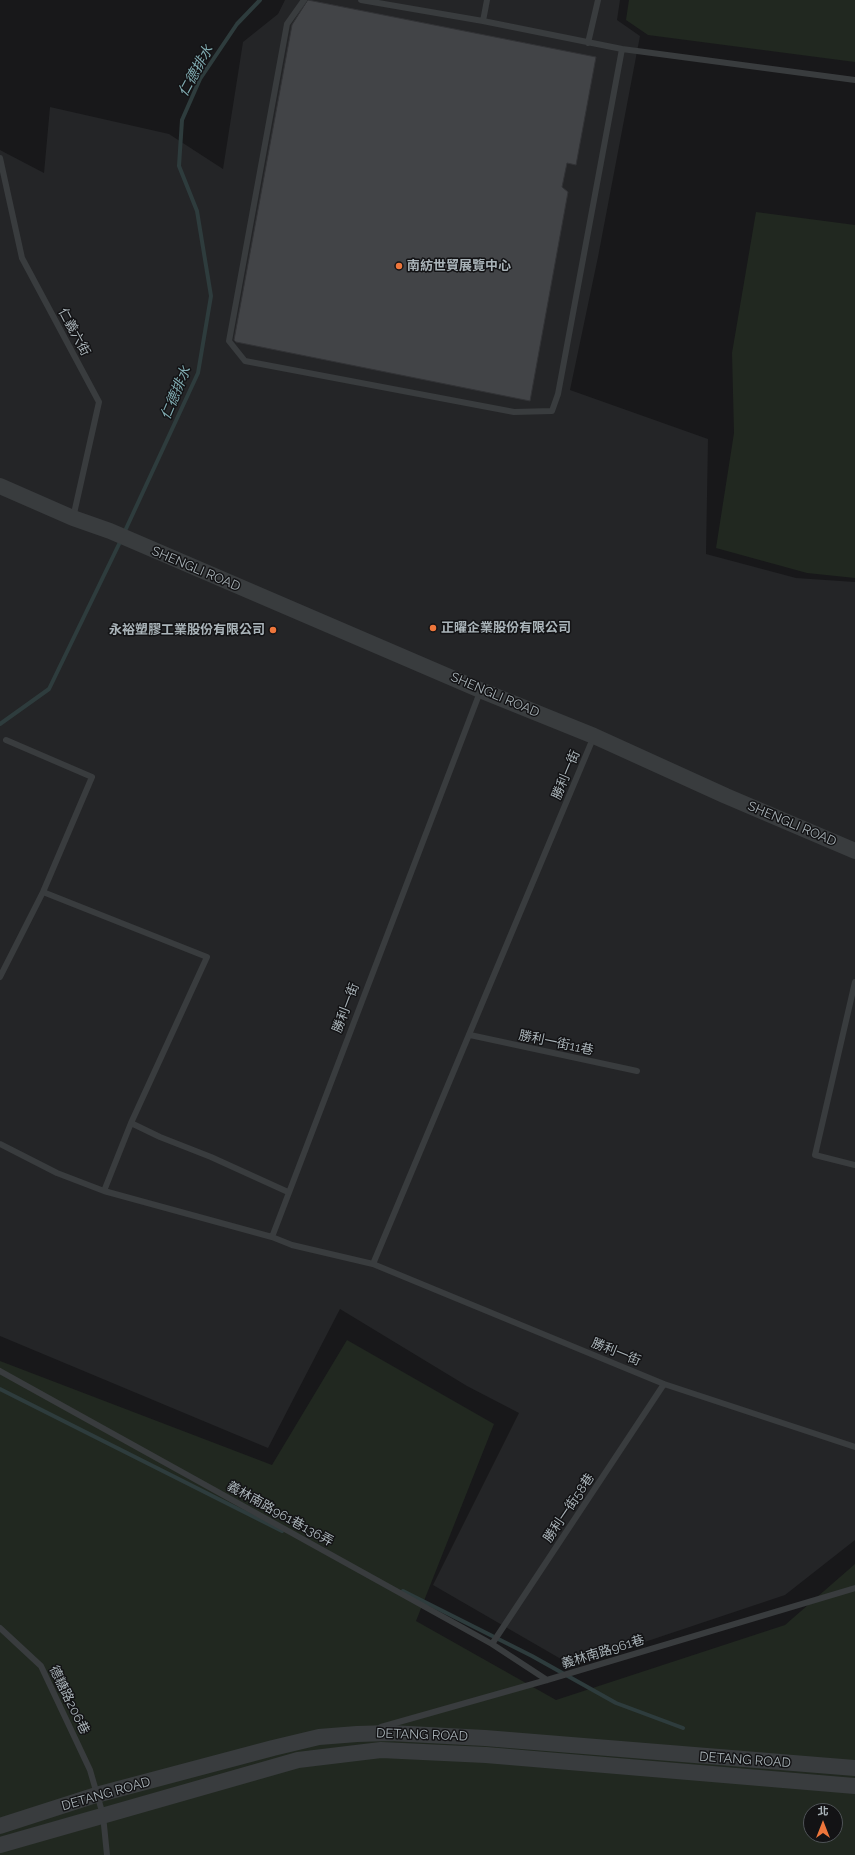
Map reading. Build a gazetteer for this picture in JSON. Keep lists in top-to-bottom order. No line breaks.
{"streets":{"street":["SHENGLI ROAD","DETANG ROAD"],"lane":["仁義六街","勝利一街","勝利一街11巷","勝利一街58巷","義林南路961巷136弄","義林南路961巷","德糖路206巷"]},"crossings":[["仁義六街","SHENGLI ROAD"],["SHENGLI ROAD","勝利一街"],["勝利一街","勝利一街11巷"],["勝利一街","勝利一街58巷"],["勝利一街58巷","義林南路961巷136弄"],["義林南路961巷136弄","義林南路961巷"],["義林南路961巷","DETANG ROAD"],["德糖路206巷","DETANG ROAD"]],"water":["仁德排水"],"places":["南紡世貿展覽中心","正曜企業股份有限公司","永裕塑膠工業股份有限公司"],"north":"top"}
